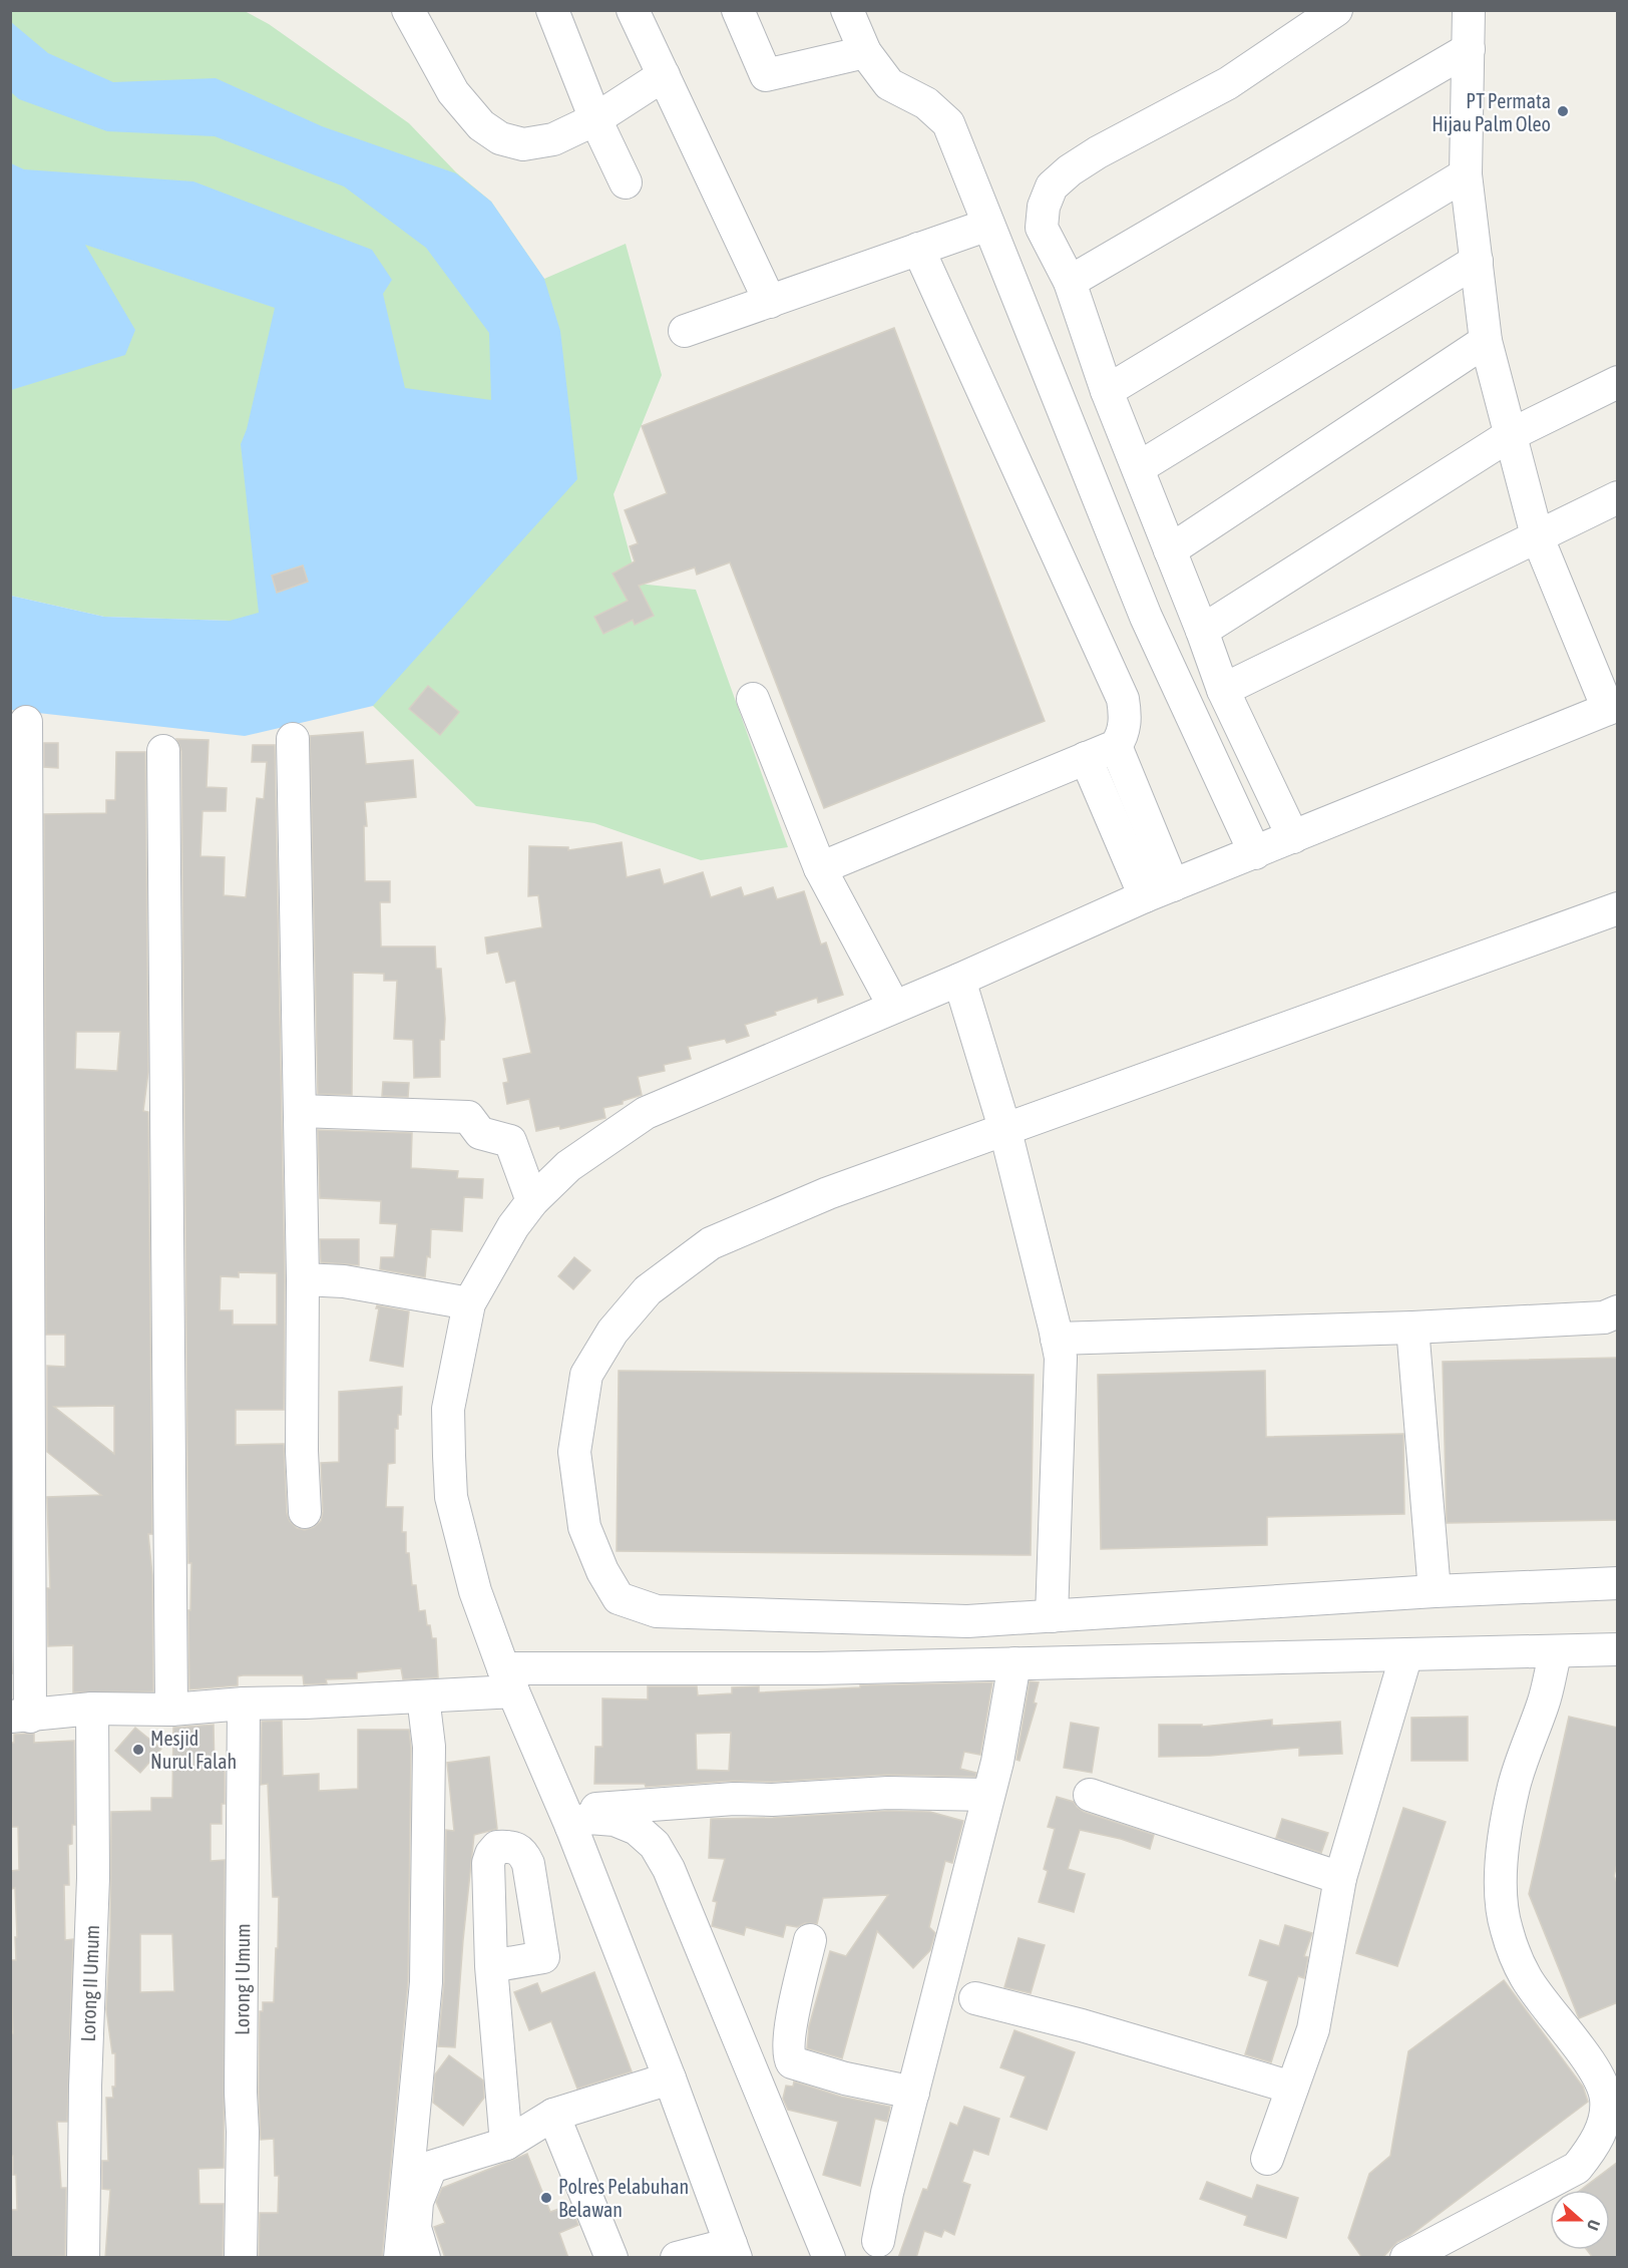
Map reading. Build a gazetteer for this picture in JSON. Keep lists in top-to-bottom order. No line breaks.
{"streets":{"street":["Lorong I Umum","Lorong II Umum"]},"places":["PT Permata Hijau Palm Oleo","Mesjid Nurul Falah","Polres Pelabuhan Belawan"],"north":"right"}
